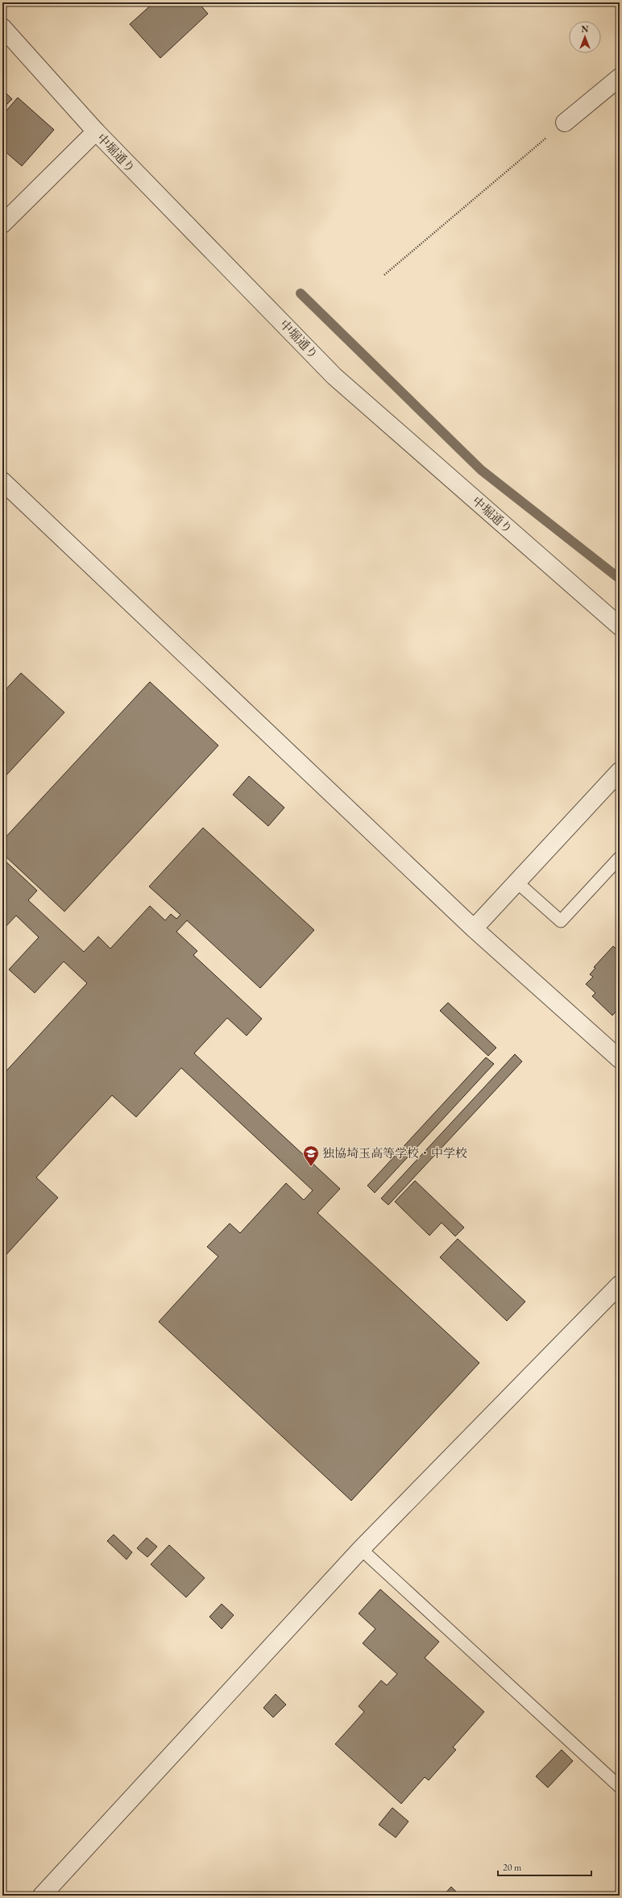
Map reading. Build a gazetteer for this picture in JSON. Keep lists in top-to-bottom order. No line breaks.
{"streets":{"street":["中堀通り"]},"places":{"school or university":["独協埼玉高等学校・中学校"]},"scale_bar":"20 m","north":"top"}
